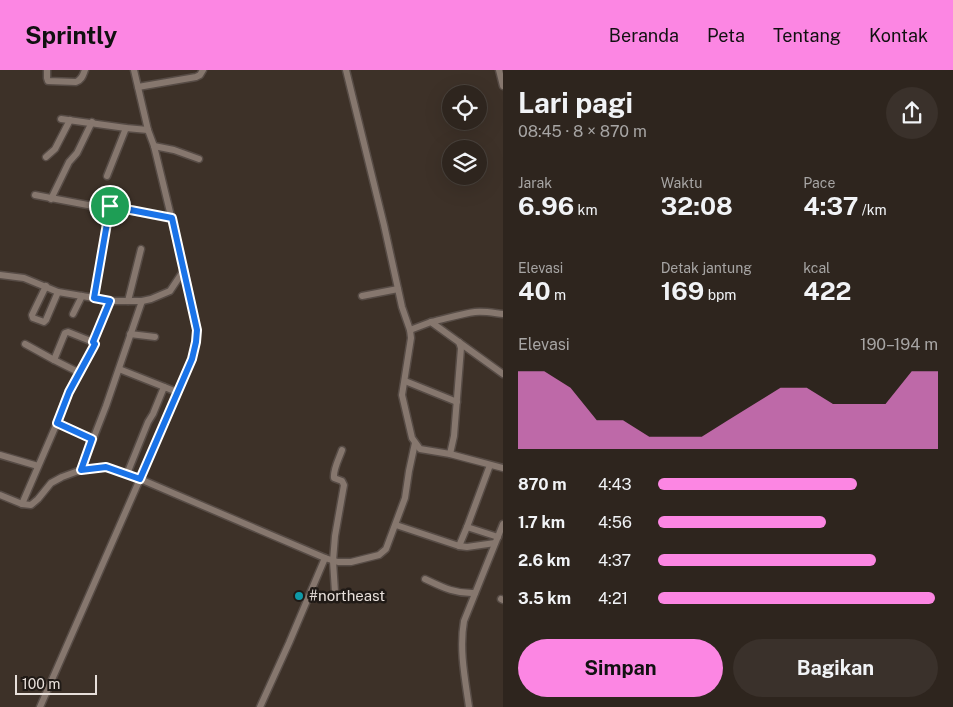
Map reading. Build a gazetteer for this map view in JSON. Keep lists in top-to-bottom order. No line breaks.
{"places":["#northeast"],"scale_bar":"100 m","page":{"header":"Sprintly","nav":["Beranda","Peta","Tentang","Kontak"],"heading":["Lari pagi","08:45 · 8 × 870 m"],"stats":[["Jarak","6.96 km"],["Waktu","32:08"],["Pace","4:37 /km"],["Elevasi","40 m"],["Detak jantung","169 bpm"],["kcal","422"]],"chart":["Elevasi","190–194 m"],"list":[{"name":"870 m","note":"4:43"},{"name":"1.7 km","note":"4:56"},{"name":"2.6 km","note":"4:37"},{"name":"3.5 km","note":"4:21"}],"buttons":["Simpan","Bagikan"],"scale":"100 m"}}
